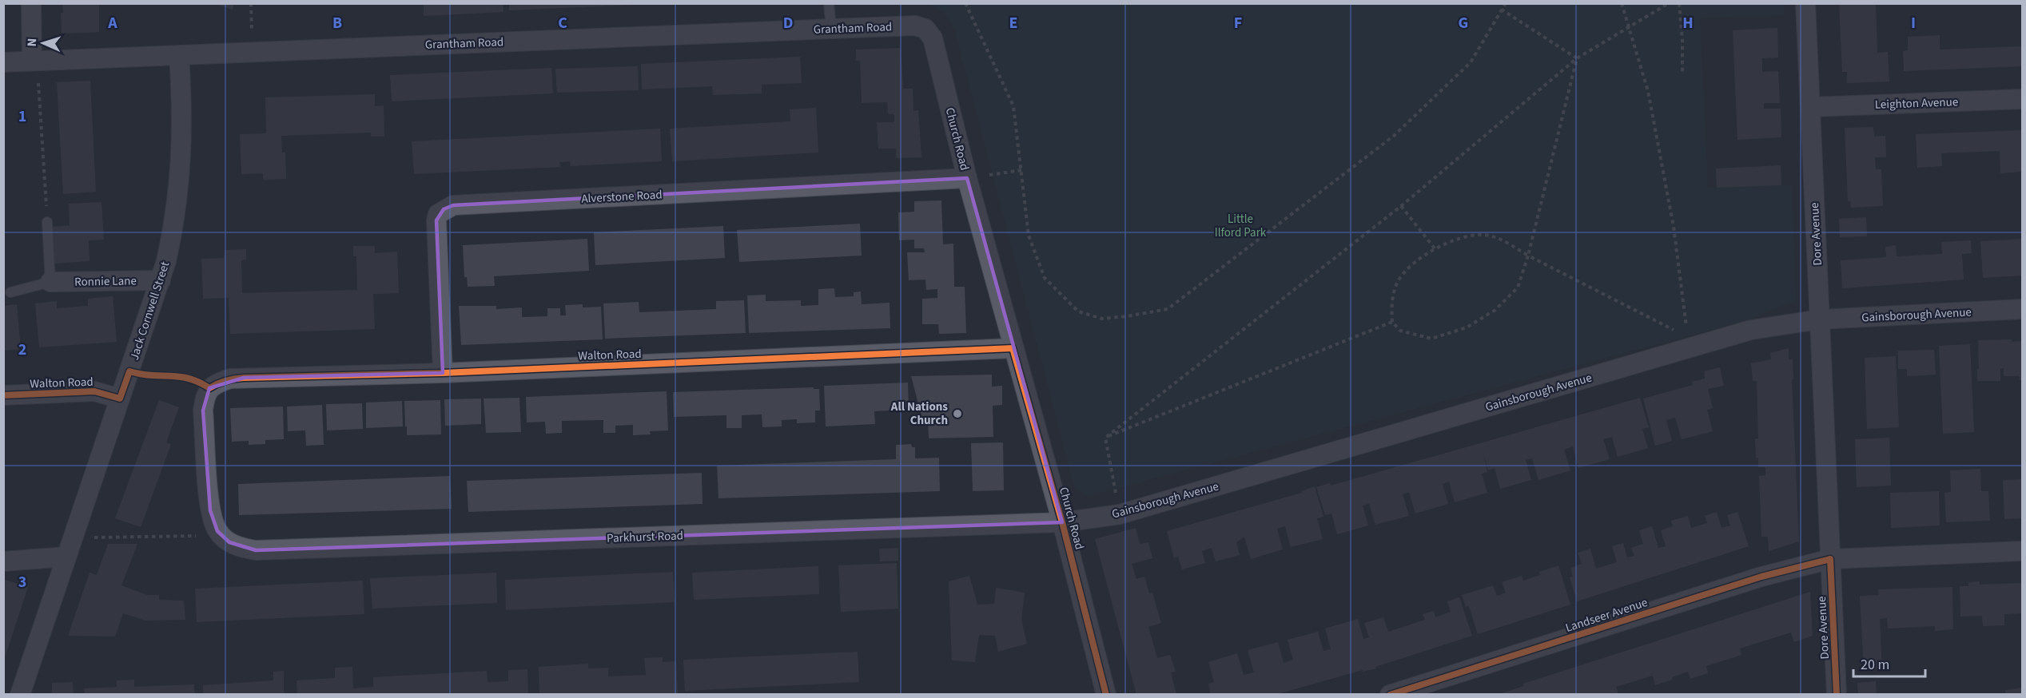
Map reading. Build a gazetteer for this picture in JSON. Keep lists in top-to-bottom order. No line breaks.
{"streets":{"street":["Grantham Road","Leighton Avenue","Church Road","Alverstone Road","Dore Avenue","Ronnie Lane","Jack Cornwell Street","Gainsborough Avenue","Walton Road","Parkhurst Road","Landseer Avenue"]},"crossings":[["Grantham Road","Church Road"],["Grantham Road","Jack Cornwell Street"],["Leighton Avenue","Dore Avenue"],["Church Road","Alverstone Road"],["Church Road","Gainsborough Avenue"],["Church Road","Walton Road"],["Church Road","Parkhurst Road"],["Alverstone Road","Walton Road"],["Dore Avenue","Gainsborough Avenue"],["Dore Avenue","Landseer Avenue"],["Ronnie Lane","Jack Cornwell Street"],["Jack Cornwell Street","Walton Road"],["Gainsborough Avenue","Parkhurst Road"]],"parks":["Little Ilford Park"],"places":["All Nations Church"],"scale_bar":"20 m","north":"left","grid":{"columns":["A","B","C","D","E","F","G","H","I"],"rows":["1","2","3"]}}
